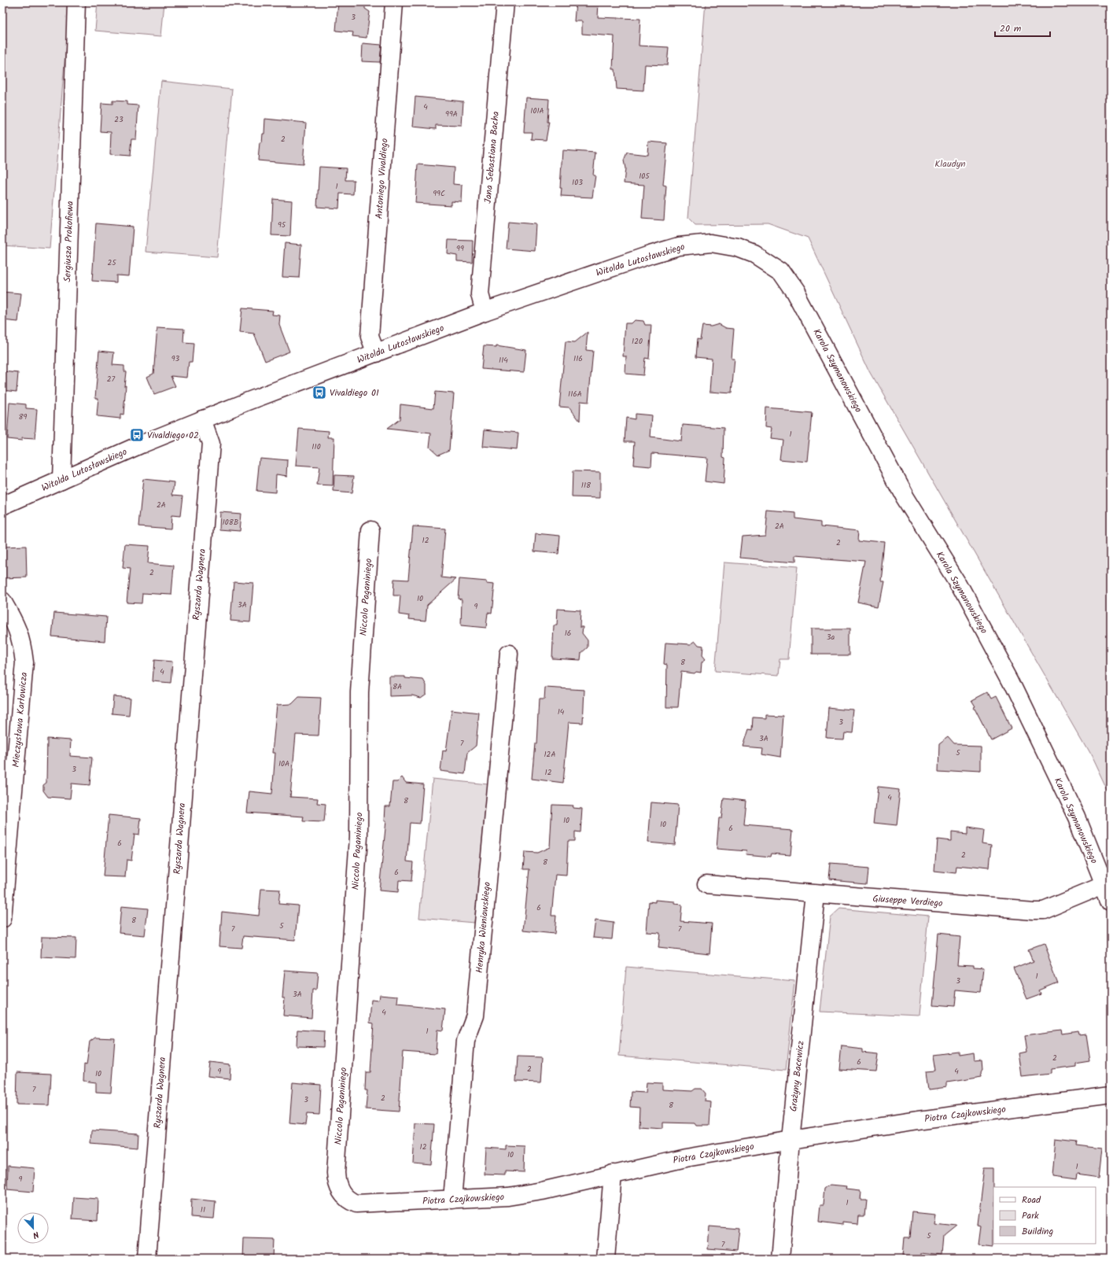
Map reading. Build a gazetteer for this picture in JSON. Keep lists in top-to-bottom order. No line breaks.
{"streets":{"street":["Jana Sebastiana Bacha","Antoniego Vivaldiego","Sergiusza Prokofiewa","Witolda Lutosławskiego","Karola Szymanowskiego","Ryszarda Wagnera","Niccolo Paganiniego","Mieczysława Karłowicza","Giuseppe Verdiego","Henryka Wieniawskiego","Grażyny Bacewicz","Piotra Czajkowskiego"]},"crossings":[["Jana Sebastiana Bacha","Witolda Lutosławskiego"],["Antoniego Vivaldiego","Witolda Lutosławskiego"],["Sergiusza Prokofiewa","Witolda Lutosławskiego"],["Witolda Lutosławskiego","Karola Szymanowskiego"],["Witolda Lutosławskiego","Ryszarda Wagnera"],["Karola Szymanowskiego","Giuseppe Verdiego"],["Niccolo Paganiniego","Piotra Czajkowskiego"],["Giuseppe Verdiego","Grażyny Bacewicz"],["Henryka Wieniawskiego","Piotra Czajkowskiego"],["Grażyny Bacewicz","Piotra Czajkowskiego"]],"parks":["Klaudyn"],"places":{"bus stop":["Vivaldiego 01","Vivaldiego 02"]},"house_numbers":["3","4","101A","99A","23","2","105","103","1","99C","95","99","25","120","93","116","114","27","116A","89","1","110","118","2A","108B","2A","12","2","2","10","3A","9","16","3a","8","4","8A","14","3","3A","7","5","12A","10A","3","12","4","8","10","10","6","6","2","8","6","6","8","5","7","7","1","3","3A","4","1","2","6","2","9","4","10","7","2","3","8","12","10","1","9","1","11","5","7"],"legend":["Road","Park","Building"],"scale_bar":"20 m","north":"bottom"}
